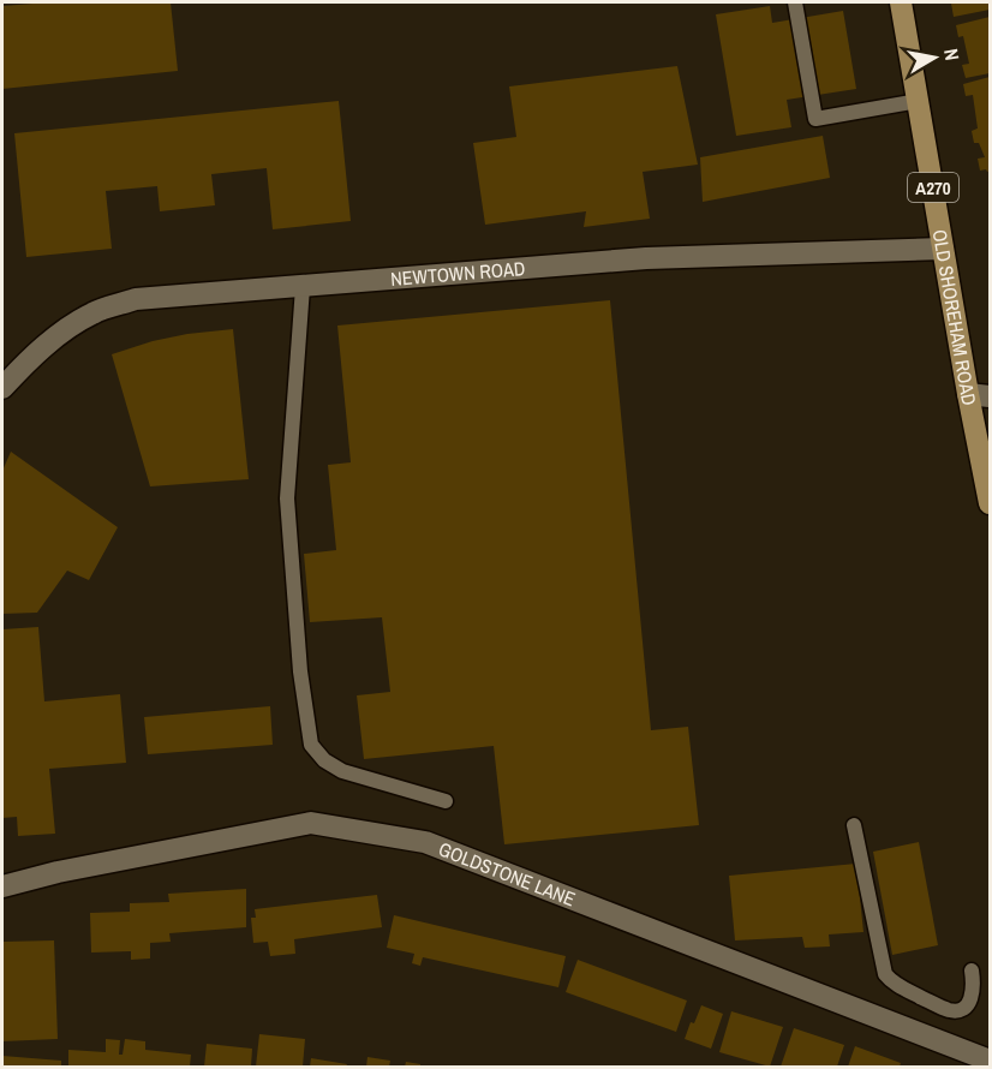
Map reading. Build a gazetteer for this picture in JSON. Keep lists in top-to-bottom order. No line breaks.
{"streets":{"main road":["A270","OLD SHOREHAM ROAD"],"street":["NEWTOWN ROAD","GOLDSTONE LANE"]},"crossings":[["NEWTOWN ROAD","OLD SHOREHAM ROAD"]],"north":"right"}
